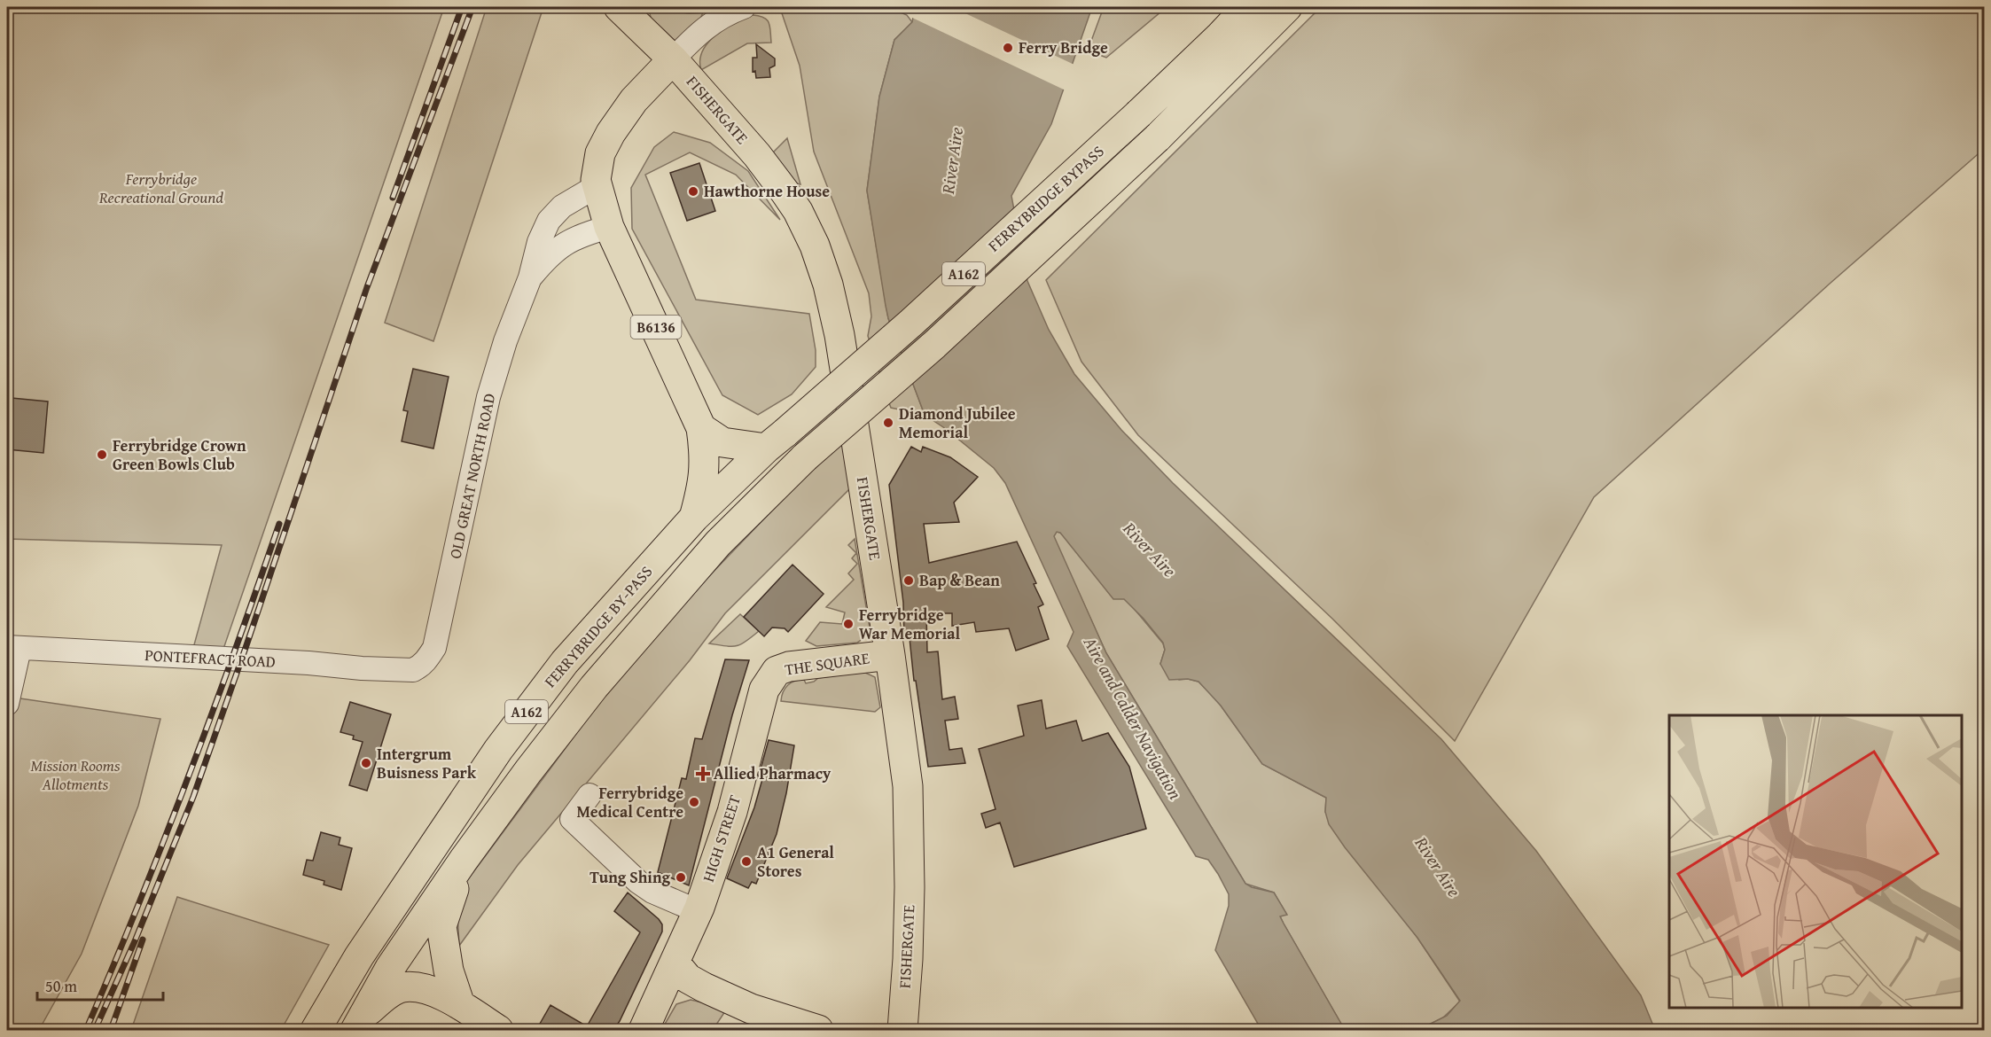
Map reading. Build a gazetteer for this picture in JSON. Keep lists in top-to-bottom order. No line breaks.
{"streets":{"main road":["FISHERGATE","FERRYBRIDGE BYPASS","A162","B6136","FERRYBRIDGE BY-PASS","THE SQUARE","HIGH STREET"],"street":["OLD GREAT NORTH ROAD","PONTEFRACT ROAD"]},"crossings":[["FISHERGATE","B6136"],["FISHERGATE","THE SQUARE"],["FERRYBRIDGE BYPASS","A162"],["FERRYBRIDGE BYPASS","FERRYBRIDGE BY-PASS"],["B6136","OLD GREAT NORTH ROAD"],["OLD GREAT NORTH ROAD","PONTEFRACT ROAD"],["THE SQUARE","HIGH STREET"]],"water":["River Aire","Aire and Calder Navigation"],"parks":["Ferrybridge Recreational Ground","Mission Rooms Allotments"],"places":{"other":["Ferry Bridge","Hawthorne House","Diamond Jubilee Memorial","Ferrybridge Crown Green Bowls Club","Bap & Bean","Ferrybridge War Memorial","Intergrum Buisness Park","Ferrybridge Medical Centre","A1 General Stores","Tung Shing"],"health":["Allied Pharmacy"]},"scale_bar":"50 m"}
